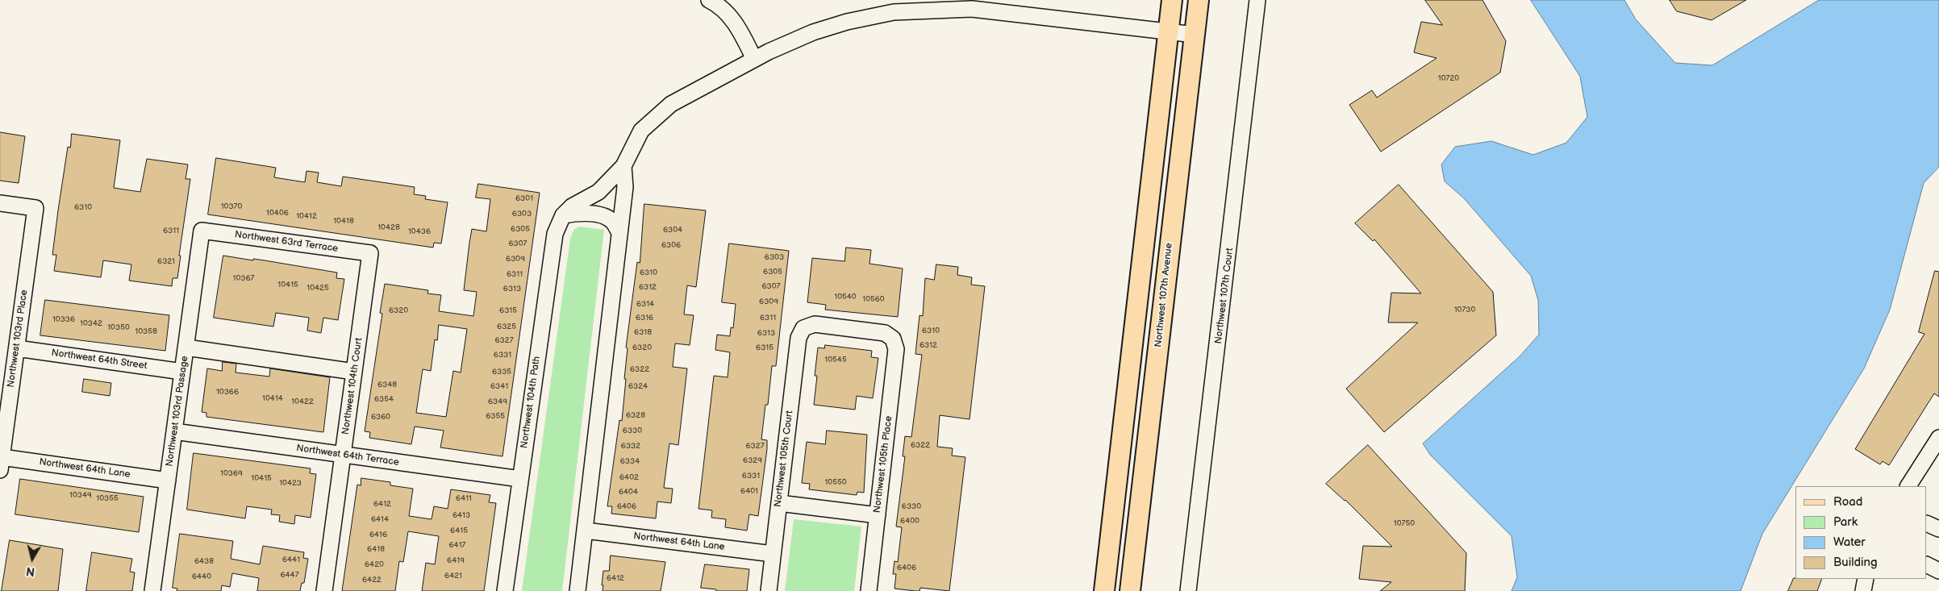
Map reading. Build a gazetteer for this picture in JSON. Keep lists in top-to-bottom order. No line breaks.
{"streets":{"main road":["Northwest 107th Avenue"],"street":["Northwest 63rd Terrace","Northwest 107th Court","Northwest 103rd Place","Northwest 64th Street","Northwest 104th Court","Northwest 104th Path","Northwest 103rd Passage","Northwest 64th Terrace","Northwest 105th Court","Northwest 105th Place","Northwest 64th Lane"]},"crossings":[["Northwest 63rd Terrace","Northwest 104th Court"],["Northwest 63rd Terrace","Northwest 103rd Passage"],["Northwest 103rd Place","Northwest 64th Street"],["Northwest 103rd Place","Northwest 64th Lane"],["Northwest 64th Street","Northwest 103rd Passage"],["Northwest 104th Court","Northwest 64th Terrace"],["Northwest 104th Path","Northwest 64th Terrace"],["Northwest 103rd Passage","Northwest 64th Terrace"],["Northwest 103rd Passage","Northwest 64th Lane"],["Northwest 105th Court","Northwest 105th Place"],["Northwest 105th Court","Northwest 64th Lane"]],"house_numbers":["10720","6301","10370","6310","10406","6303","10412","10418","10428","6305","6304","6311","10436","6307","6306","6303","6309","6321","6305","6310","6311","10367","10415","6307","6312","10425","6313","10540","10560","6309","6314","10730","6320","6315","6316","6311","10336","10342","6325","10350","6310","10358","6318","6313","6327","6312","6320","6315","6331","10545","6322","6335","6348","6341","6324","10366","10414","6354","10422","6349","6328","6355","6360","6330","6322","6332","6327","6329","6334","10369","6331","6402","10415","10550","10423","6401","6404","10349","10355","6411","6412","6406","6330","6413","6414","6400","10750","6415","6416","6417","6418","6441","6419","6438","6420","6406","6447","6421","6440","6412","6422"],"legend":["Road","Park","Water","Building"],"north":"bottom"}
